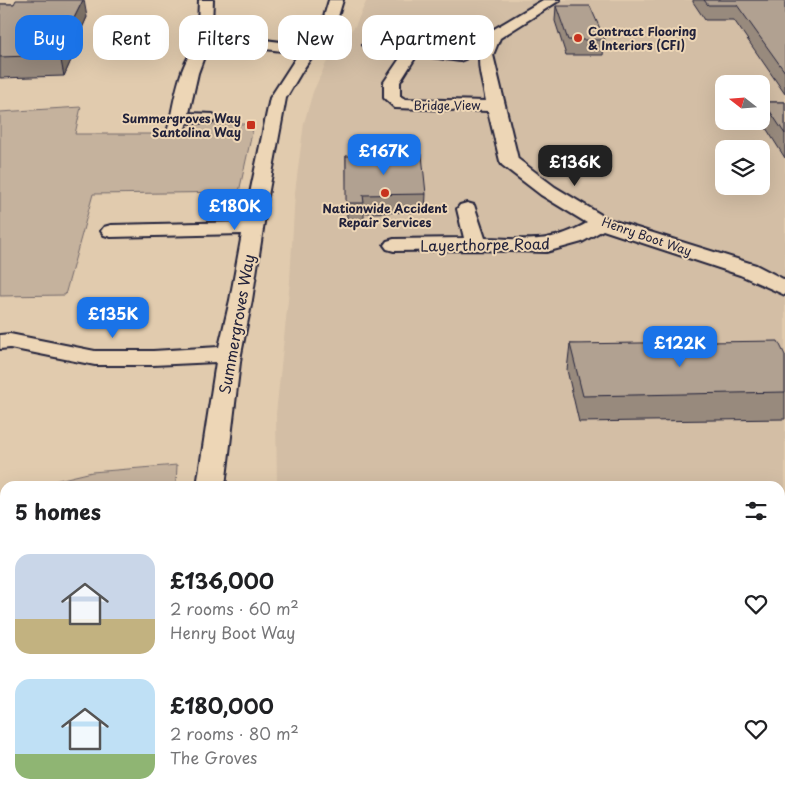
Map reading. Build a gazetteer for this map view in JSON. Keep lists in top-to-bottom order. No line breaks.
{"streets":{"street":["Bridge View","Henry Boot Way","Layerthorpe Road","Summergroves Way"]},"crossings":[["Bridge View","Henry Boot Way"],["Henry Boot Way","Layerthorpe Road"]],"places":{"other":["Contract Flooring & Interiors (CFI)","Nationwide Accident Repair Services"],"transit":["Summergroves Way Santolina Way"]},"north":"left","page":{"chip":["Buy","Rent","Filters","New","Apartment"],"price":["£167K","£136K","£180K","£135K","£122K"],"heading":"5 homes","list":[{"name":"£136,000","note":"2 rooms · 60 m² · Henry Boot Way"},{"name":"£180,000","note":"2 rooms · 80 m² · The Groves"}]}}
